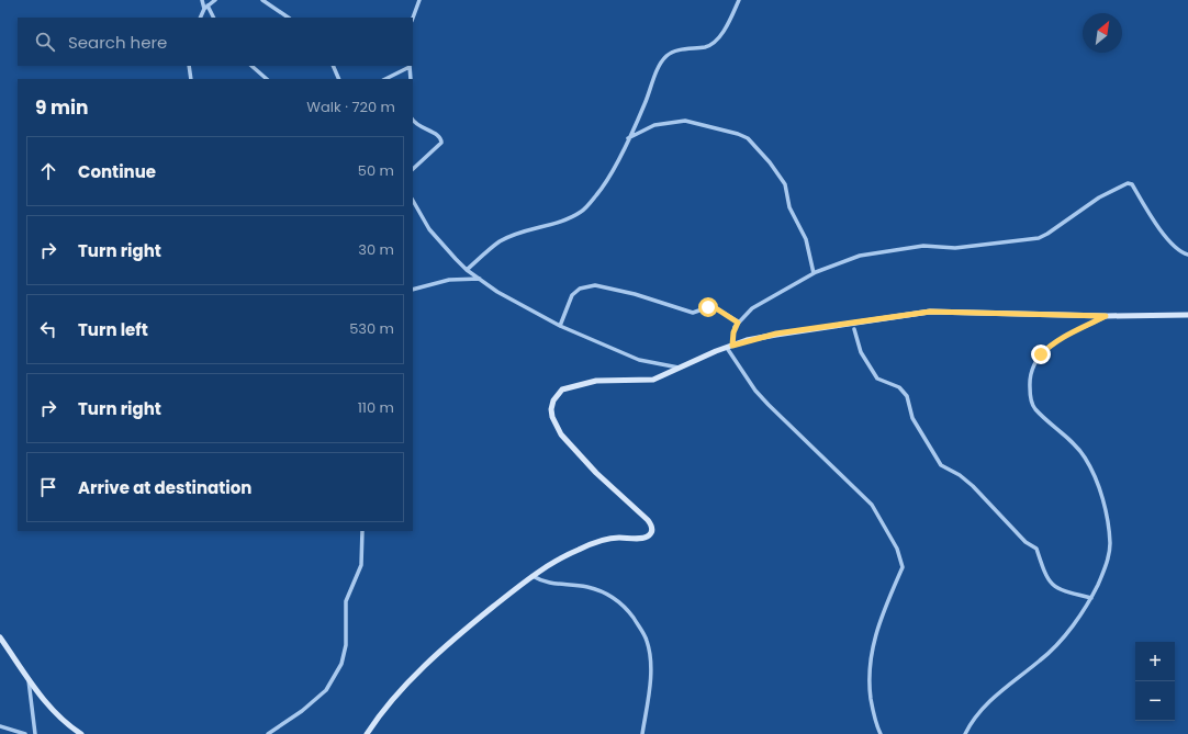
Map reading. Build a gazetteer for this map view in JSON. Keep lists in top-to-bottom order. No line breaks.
{"north":"top right","page":{"search":"Search here","heading":["9 min","Walk · 720 m"],"list":[["Continue","50 m"],["Turn right","30 m"],["Turn left","530 m"],["Turn right","110 m"],"Arrive at destination"],"map_buttons":["+","−"]}}
